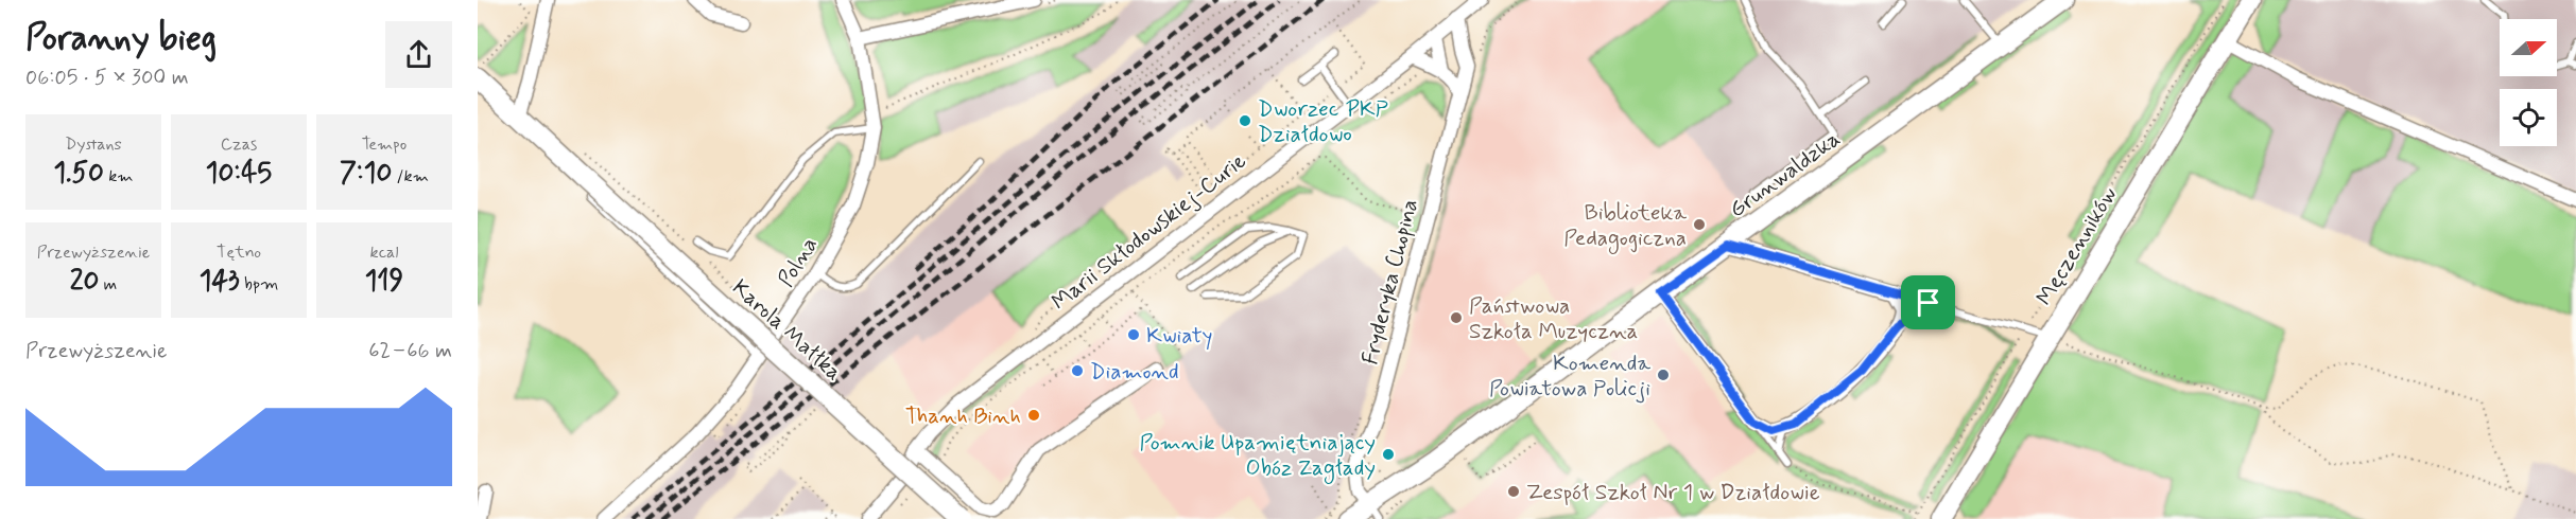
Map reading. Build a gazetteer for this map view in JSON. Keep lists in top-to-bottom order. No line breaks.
{"streets":{"main road":["Grunwaldzka","Męczenników","Karola Małłka"],"street":["Marii Skłodowskiej-Curie","Polna","Fryderyka Chopina"]},"crossings":[["Grunwaldzka","Fryderyka Chopina"],["Marii Skłodowskiej-Curie","Fryderyka Chopina"]],"places":["Dworzec PKP Działdowo","Biblioteka Pedagogiczna","Państwowa Szkoła Muzyczna","Kwiaty","Diamond","Komenda Powiatowa Policji","Thanh Binh","Pomnik Upamiętniający Obóz Zagłady","Zespół Szkoł Nr 1 w Działdowie"],"north":"right","page":{"heading":["Poranny bieg","06:05 · 5 × 300 m"],"stats":[["Dystans","1.50 km"],["Czas","10:45"],["Tempo","7:10 /km"],["Przewyższenie","20 m"],["Tętno","143 bpm"],["kcal","119"]],"chart":["Przewyższenie","62–66 m"]}}
